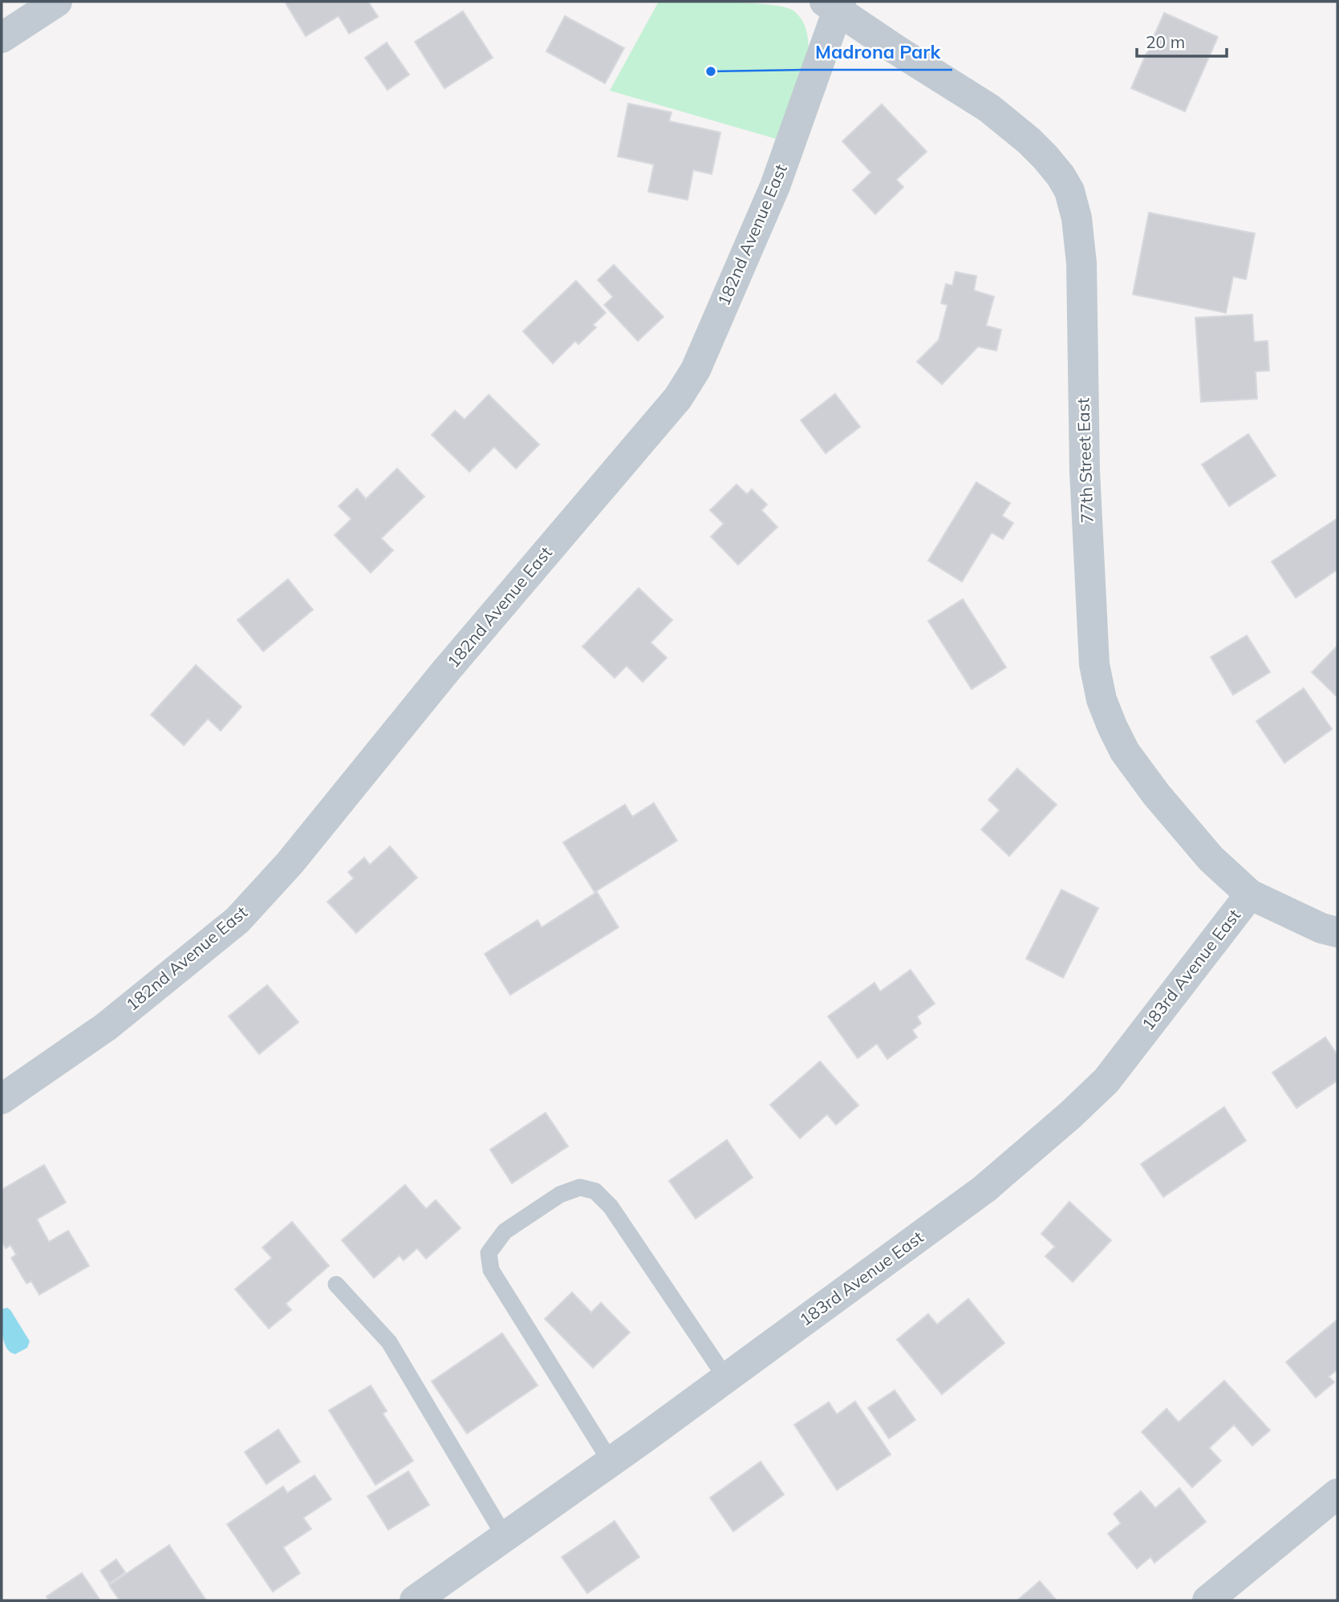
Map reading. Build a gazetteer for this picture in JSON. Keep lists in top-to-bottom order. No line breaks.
{"streets":{"street":["182nd Avenue East","77th Street East","183rd Avenue East"]},"crossings":[["182nd Avenue East","77th Street East"],["77th Street East","183rd Avenue East"]],"places":["Madrona Park"],"scale_bar":"20 m"}
